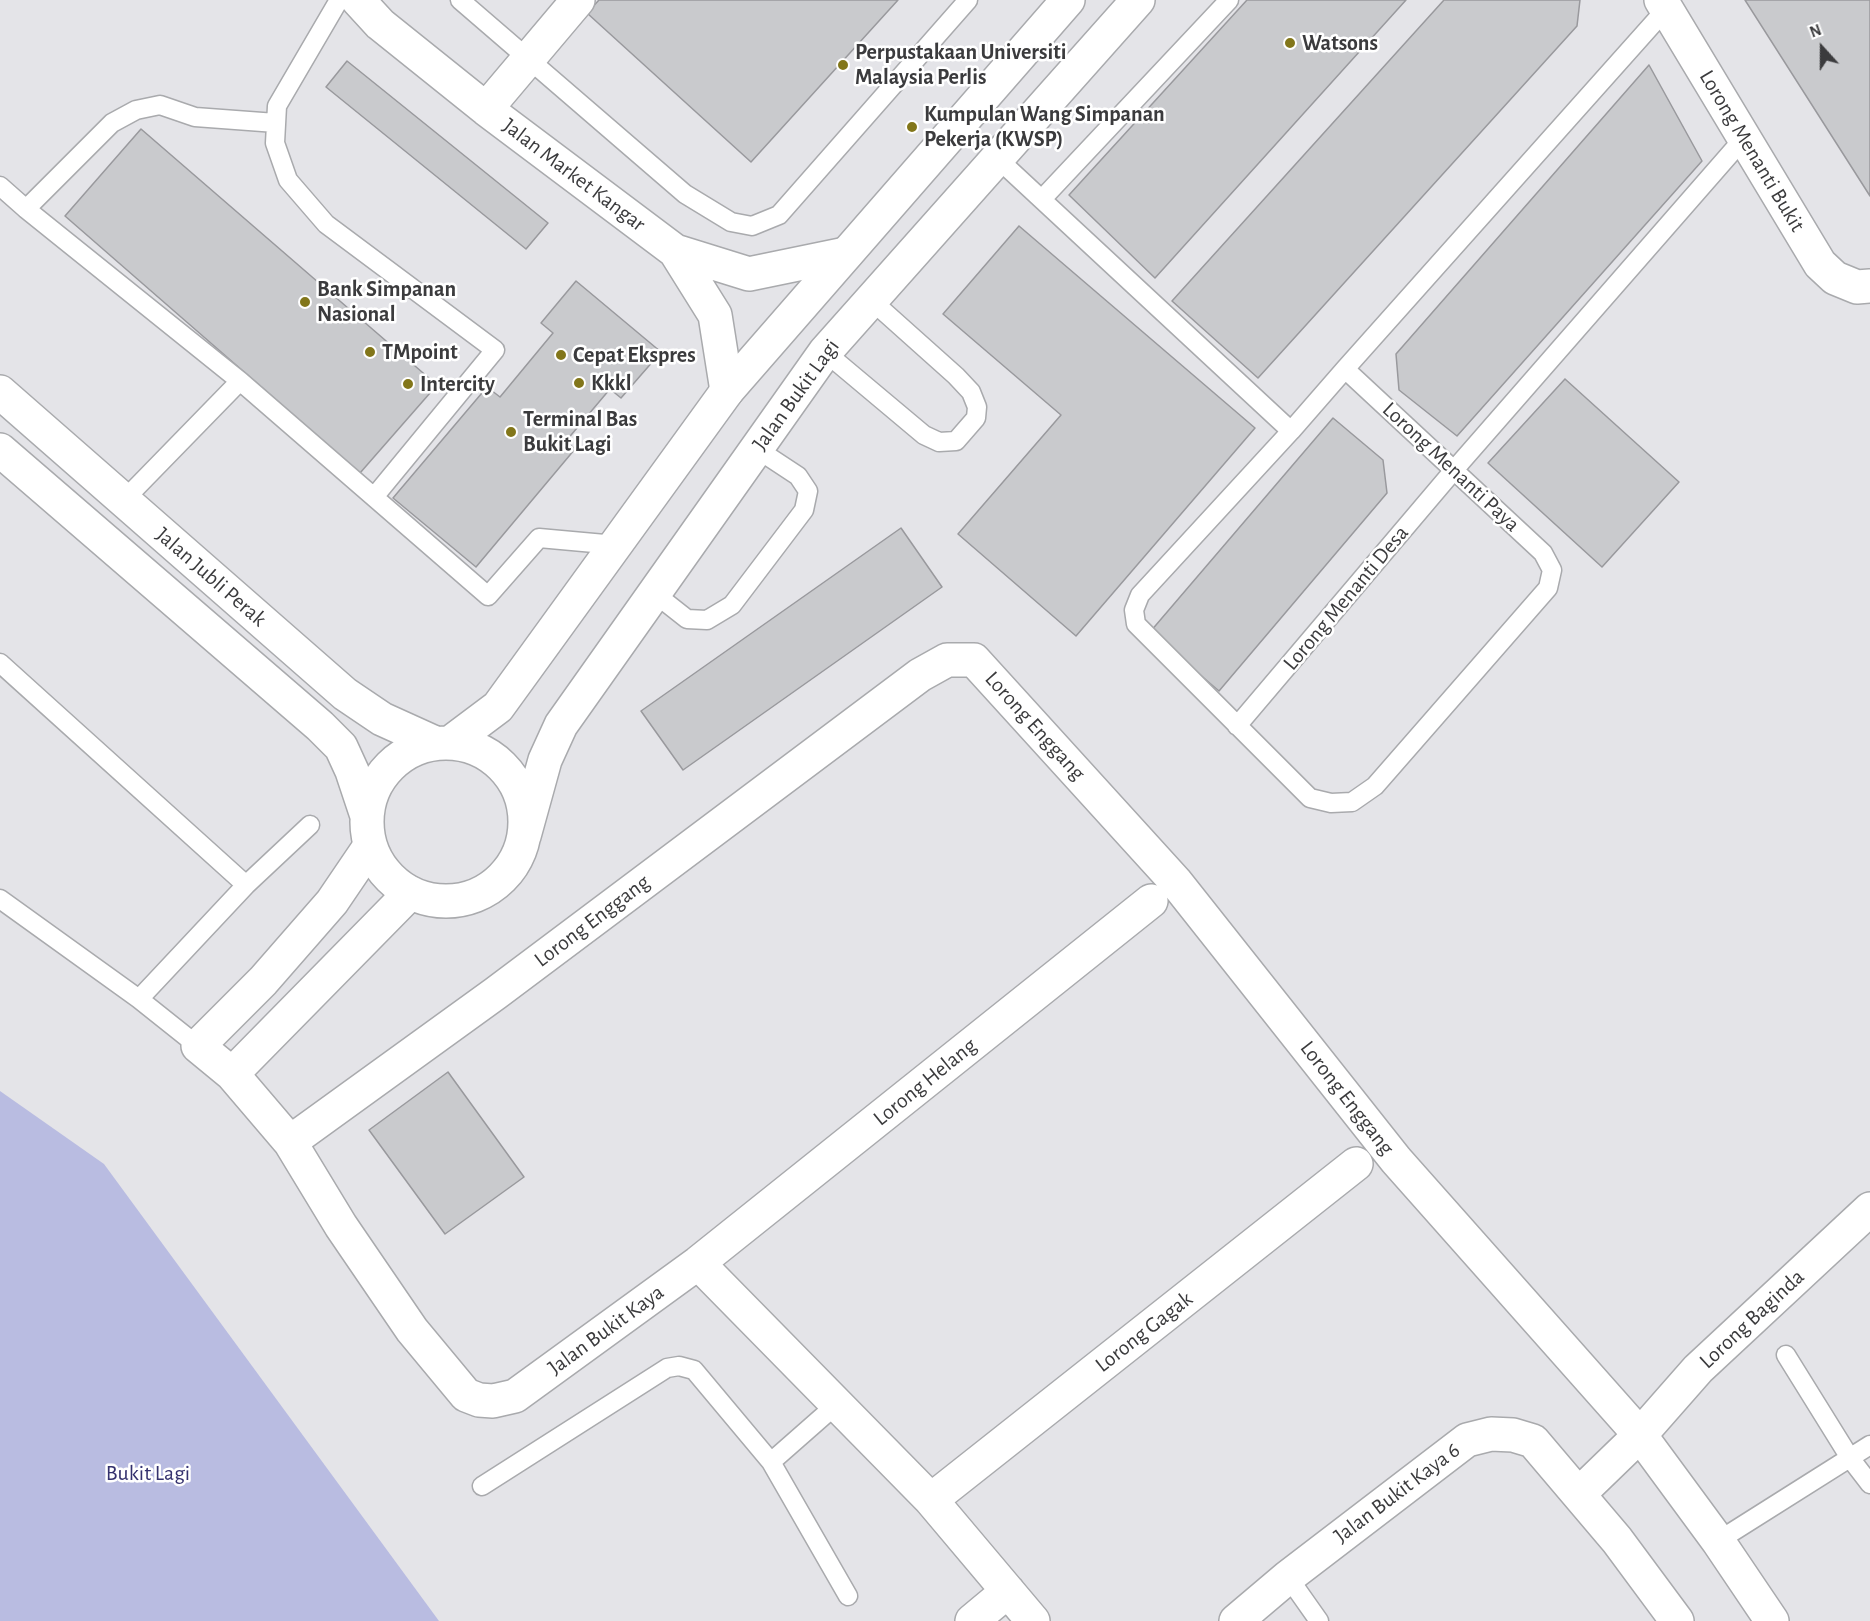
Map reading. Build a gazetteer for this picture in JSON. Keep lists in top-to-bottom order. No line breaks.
{"streets":{"street":["Lorong Menanti Bukit","Jalan Market Kangar","Jalan Bukit Lagi","Jalan Jubli Perak","Lorong Enggang","Lorong Helang","Lorong Baginda","Jalan Bukit Kaya","Lorong Gagak","Jalan Bukit Kaya 6"],"lane":["Lorong Menanti Paya","Lorong Menanti Desa"]},"crossings":[["Lorong Menanti Bukit","Lorong Menanti Desa"],["Jalan Bukit Lagi","Jalan Jubli Perak"],["Lorong Menanti Paya","Lorong Menanti Desa"],["Lorong Enggang","Lorong Baginda"],["Lorong Enggang","Jalan Bukit Kaya"],["Lorong Helang","Jalan Bukit Kaya"],["Lorong Baginda","Jalan Bukit Kaya 6"]],"parks":["Bukit Lagi"],"places":["Watsons","Perpustakaan Universiti Malaysia Perlis","Kumpulan Wang Simpanan Pekerja (KWSP)","Bank Simpanan Nasional","TMpoint","Cepat Ekspres","Kkkl","Intercity","Terminal Bas Bukit Lagi"],"north":"top"}
